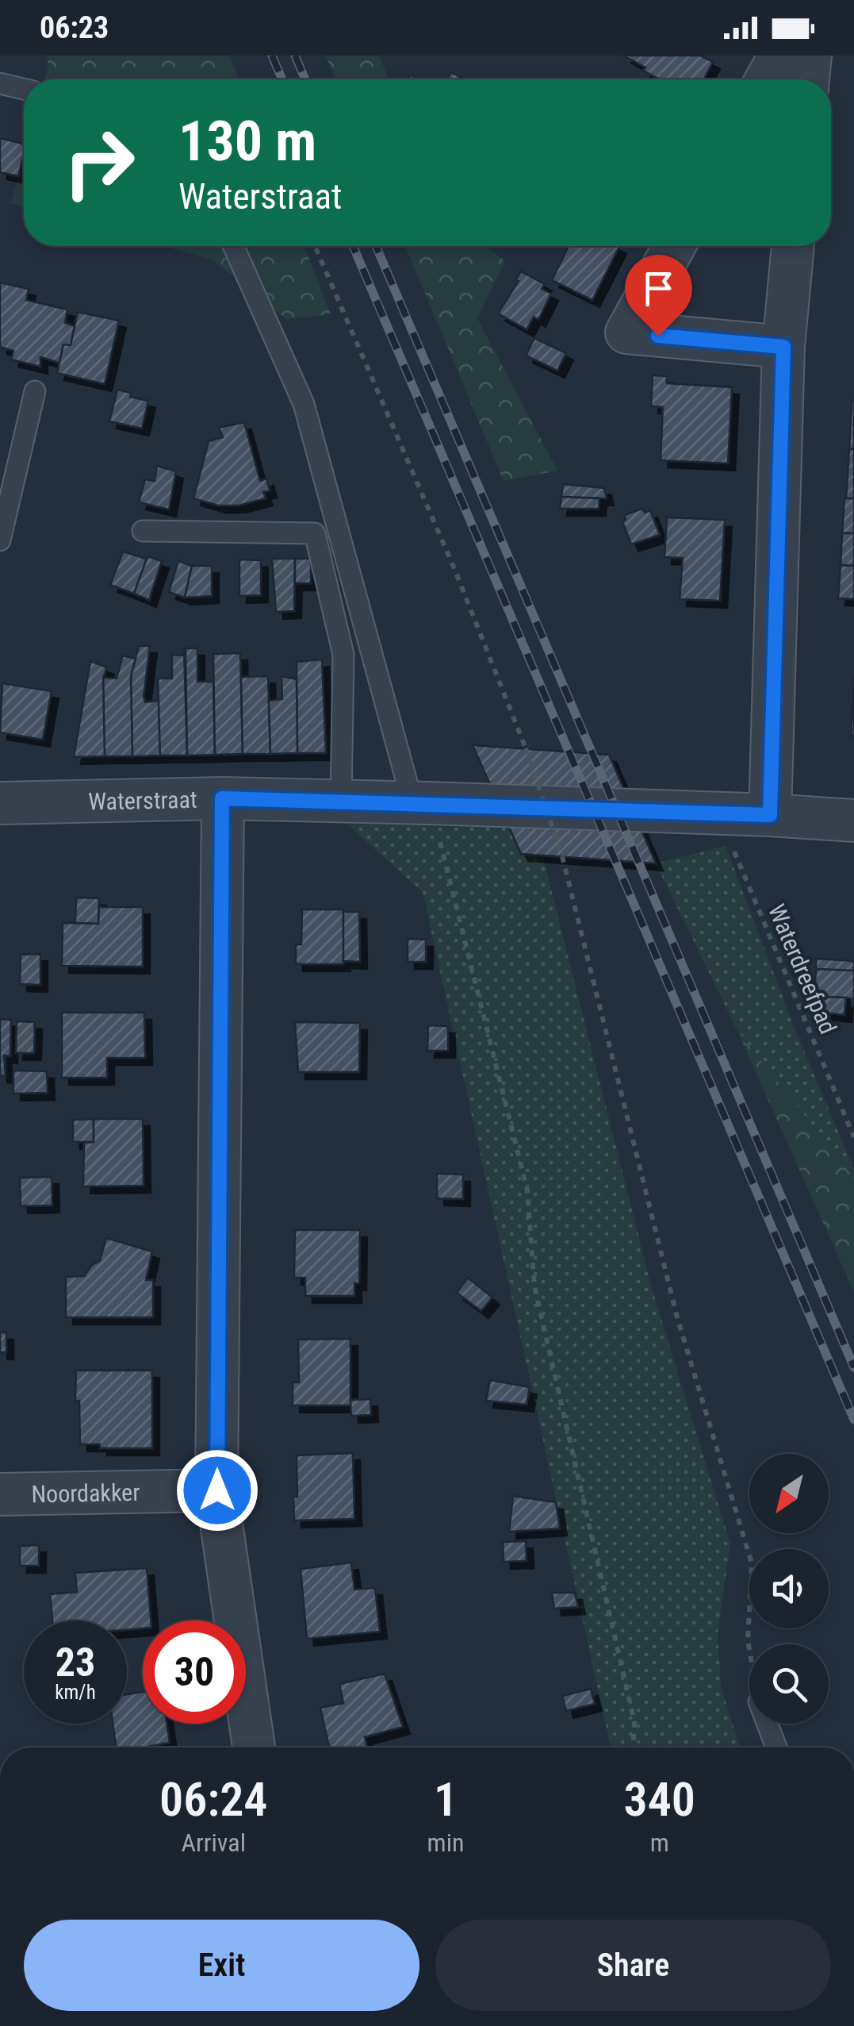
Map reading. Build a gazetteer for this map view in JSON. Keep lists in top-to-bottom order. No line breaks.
{"streets":{"street":["Waterstraat","Noordakker"],"path":["Waterdreefpad"]},"crossings":[["Waterstraat","Waterdreefpad"]],"north":"bottom left","page":{"status":"06:23","turn":["130 m","Waterstraat"],"speed":"23 km/h","limit":"30","eta":["06:24","Arrival","1","min","340","m"],"buttons":["Exit","Share"]}}
